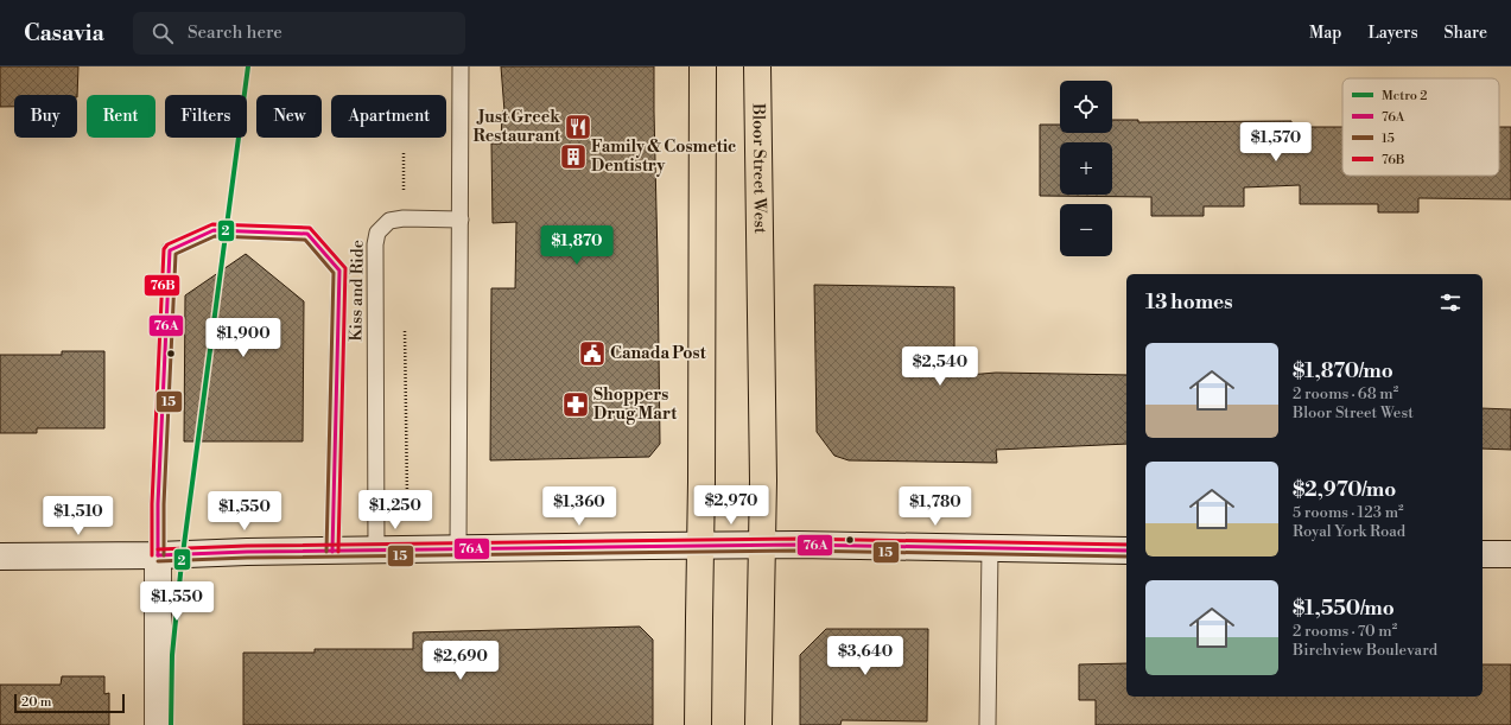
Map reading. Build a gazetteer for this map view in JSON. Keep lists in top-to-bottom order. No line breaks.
{"streets":{"main road":["Bloor Street West"],"lane":["Kiss and Ride"]},"places":{"restaurant":["Just Greek Restaurant"],"building":["Family & Cosmetic Dentistry"],"public building":["Canada Post"],"pharmacy":["Shoppers Drug Mart"]},"lines":["metro line 2","transit line 76B","transit line 76A","transit line 15"],"legend":["Metro 2","76A","15","76B"],"scale_bar":"20 m","page":{"header":"Casavia","search":"Search here","nav":["Map","Layers","Share"],"map_buttons":["+","−"],"chip":["Buy","Rent","Filters","New","Apartment"],"price":["$1,570","$1,870","$1,900","$2,540","$2,970","$1,360","$1,780","$1,250","$1,550","$1,510","$1,550","$3,640","$2,690"],"heading":"13 homes","list":[{"name":"$1,870/mo","note":"2 rooms · 68 m² · Bloor Street West"},{"name":"$2,970/mo","note":"5 rooms · 123 m² · Royal York Road"},{"name":"$1,550/mo","note":"2 rooms · 70 m² · Birchview Boulevard"}],"scale":"20 m"}}
